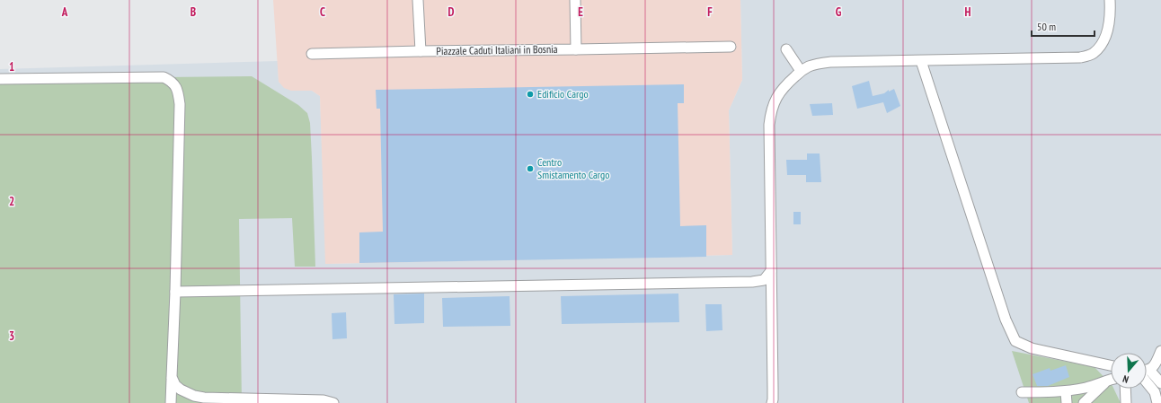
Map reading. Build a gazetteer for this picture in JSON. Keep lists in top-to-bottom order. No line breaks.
{"streets":{"lane":["Piazzale Caduti Italiani in Bosnia"]},"places":["Edificio Cargo","Centro Smistamento Cargo"],"scale_bar":"50 m","north":"bottom","grid":{"columns":["A","B","C","D","E","F","G","H"],"rows":["1","2","3"]}}
